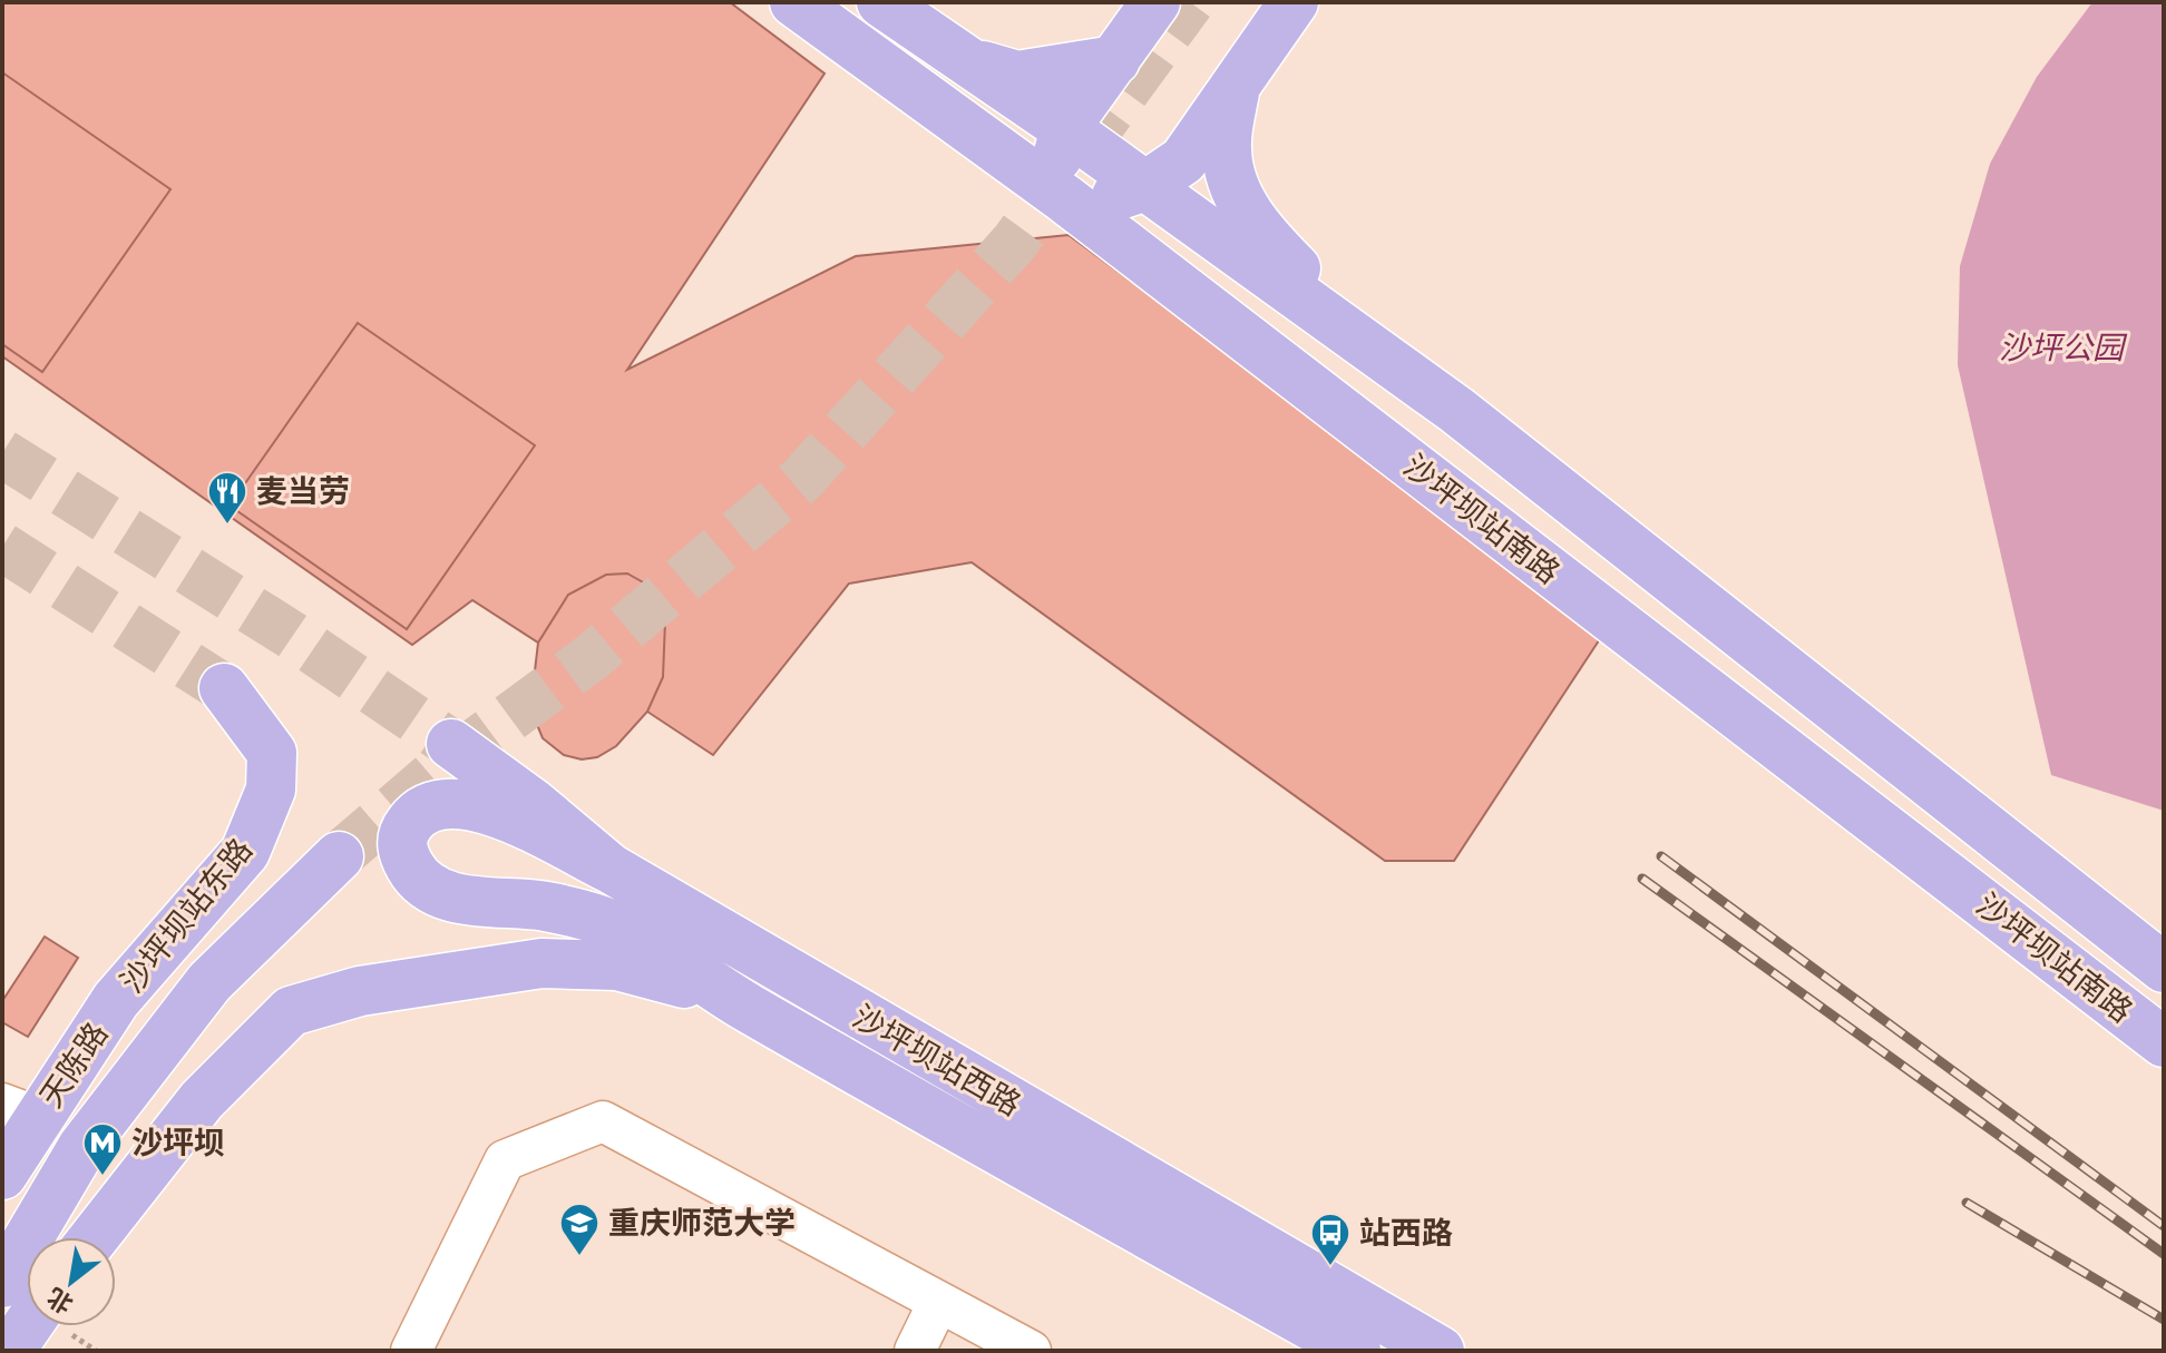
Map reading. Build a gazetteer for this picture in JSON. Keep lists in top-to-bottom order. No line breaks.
{"streets":{"main road":["沙坪坝站南路","沙坪坝站东路","沙坪坝站西路","天陈路"]},"crossings":[["沙坪坝站东路","天陈路"]],"parks":["沙坪公园"],"places":{"restaurant":["麦当劳"],"metro station":["沙坪坝"],"school or university":["重庆师范大学"],"bus stop":["站西路"]},"north":"bottom left"}
